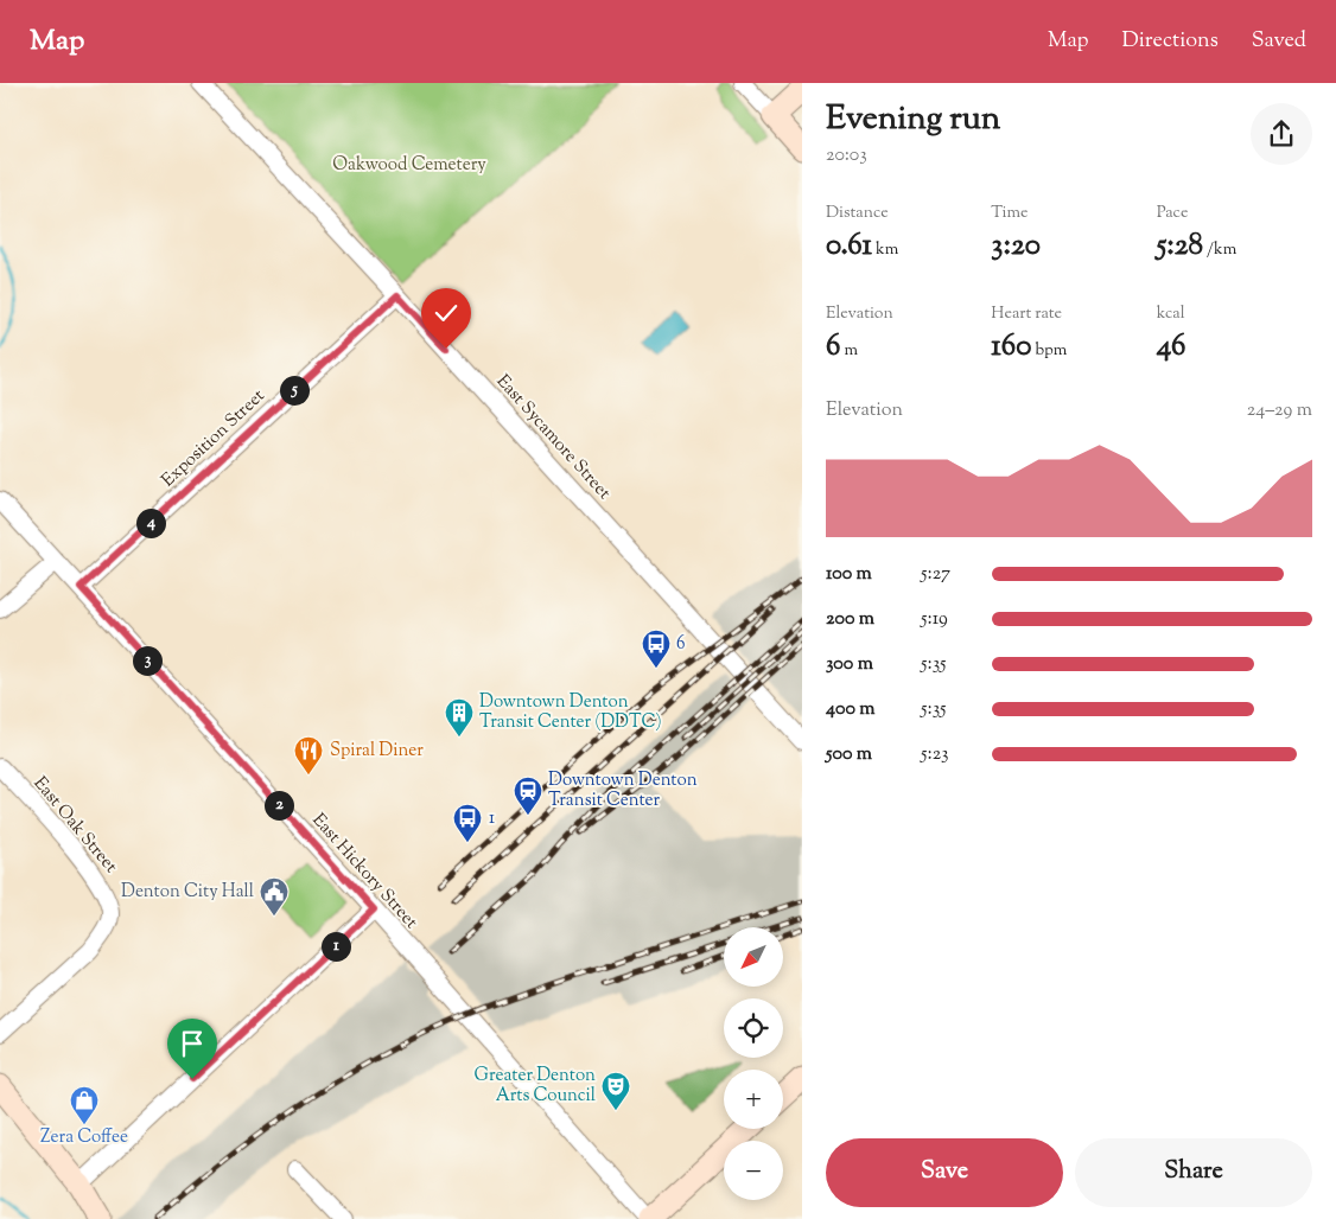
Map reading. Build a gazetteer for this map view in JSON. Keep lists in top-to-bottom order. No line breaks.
{"streets":{"street":["East Sycamore Street","Exposition Street","East Oak Street","East Hickory Street"]},"crossings":[["East Sycamore Street","Exposition Street"],["Exposition Street","East Hickory Street"]],"parks":["Oakwood Cemetery"],"places":{"bus stop":["6","1"],"building":["Downtown Denton Transit Center (DDTC)"],"restaurant":["Spiral Diner"],"station":["Downtown Denton Transit Center"],"public building":["Denton City Hall"],"theatre":["Greater Denton Arts Council"],"shop":["Zera Coffee"]},"north":"bottom left","page":{"header":"Map","nav":["Map","Directions","Saved"],"heading":["Evening run","20:03"],"stats":[["Distance","0.61 km"],["Time","3:20"],["Pace","5:28 /km"],["Elevation","6 m"],["Heart rate","160 bpm"],["kcal","46"]],"pins":["5","4","3","2","1"],"chart":["Elevation","24–29 m"],"list":[{"name":"100 m","note":"5:27"},{"name":"200 m","note":"5:19"},{"name":"300 m","note":"5:35"},{"name":"400 m","note":"5:35"},{"name":"500 m","note":"5:23"}],"map_buttons":["+","−"],"buttons":["Save","Share"]}}
